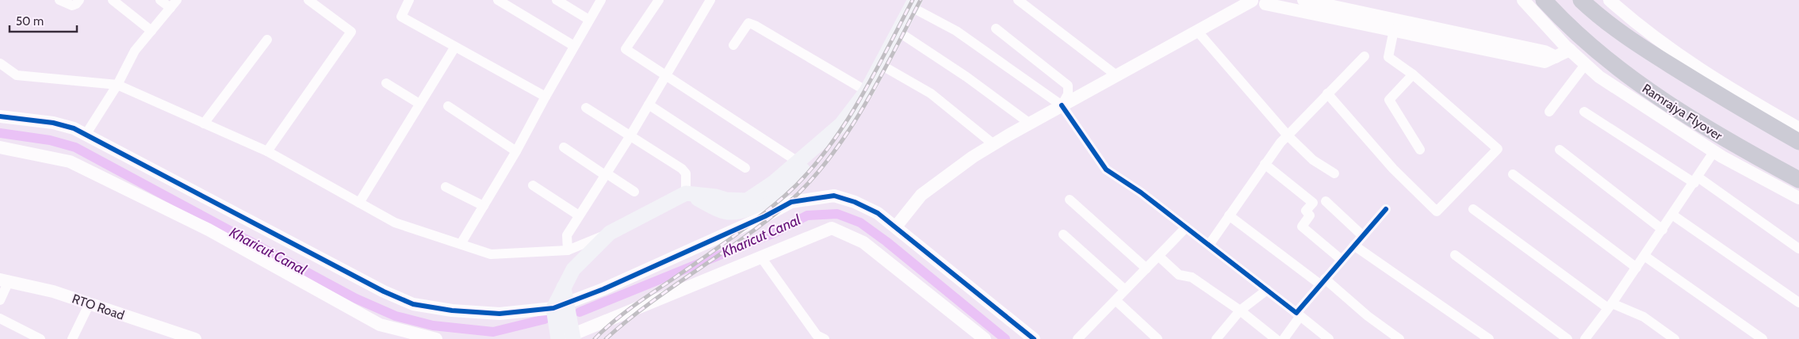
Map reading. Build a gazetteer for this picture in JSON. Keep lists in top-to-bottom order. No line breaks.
{"streets":{"main road":["Ramrajya Flyover"],"street":["RTO Road"]},"water":["Kharicut Canal"],"scale_bar":"50 m"}
